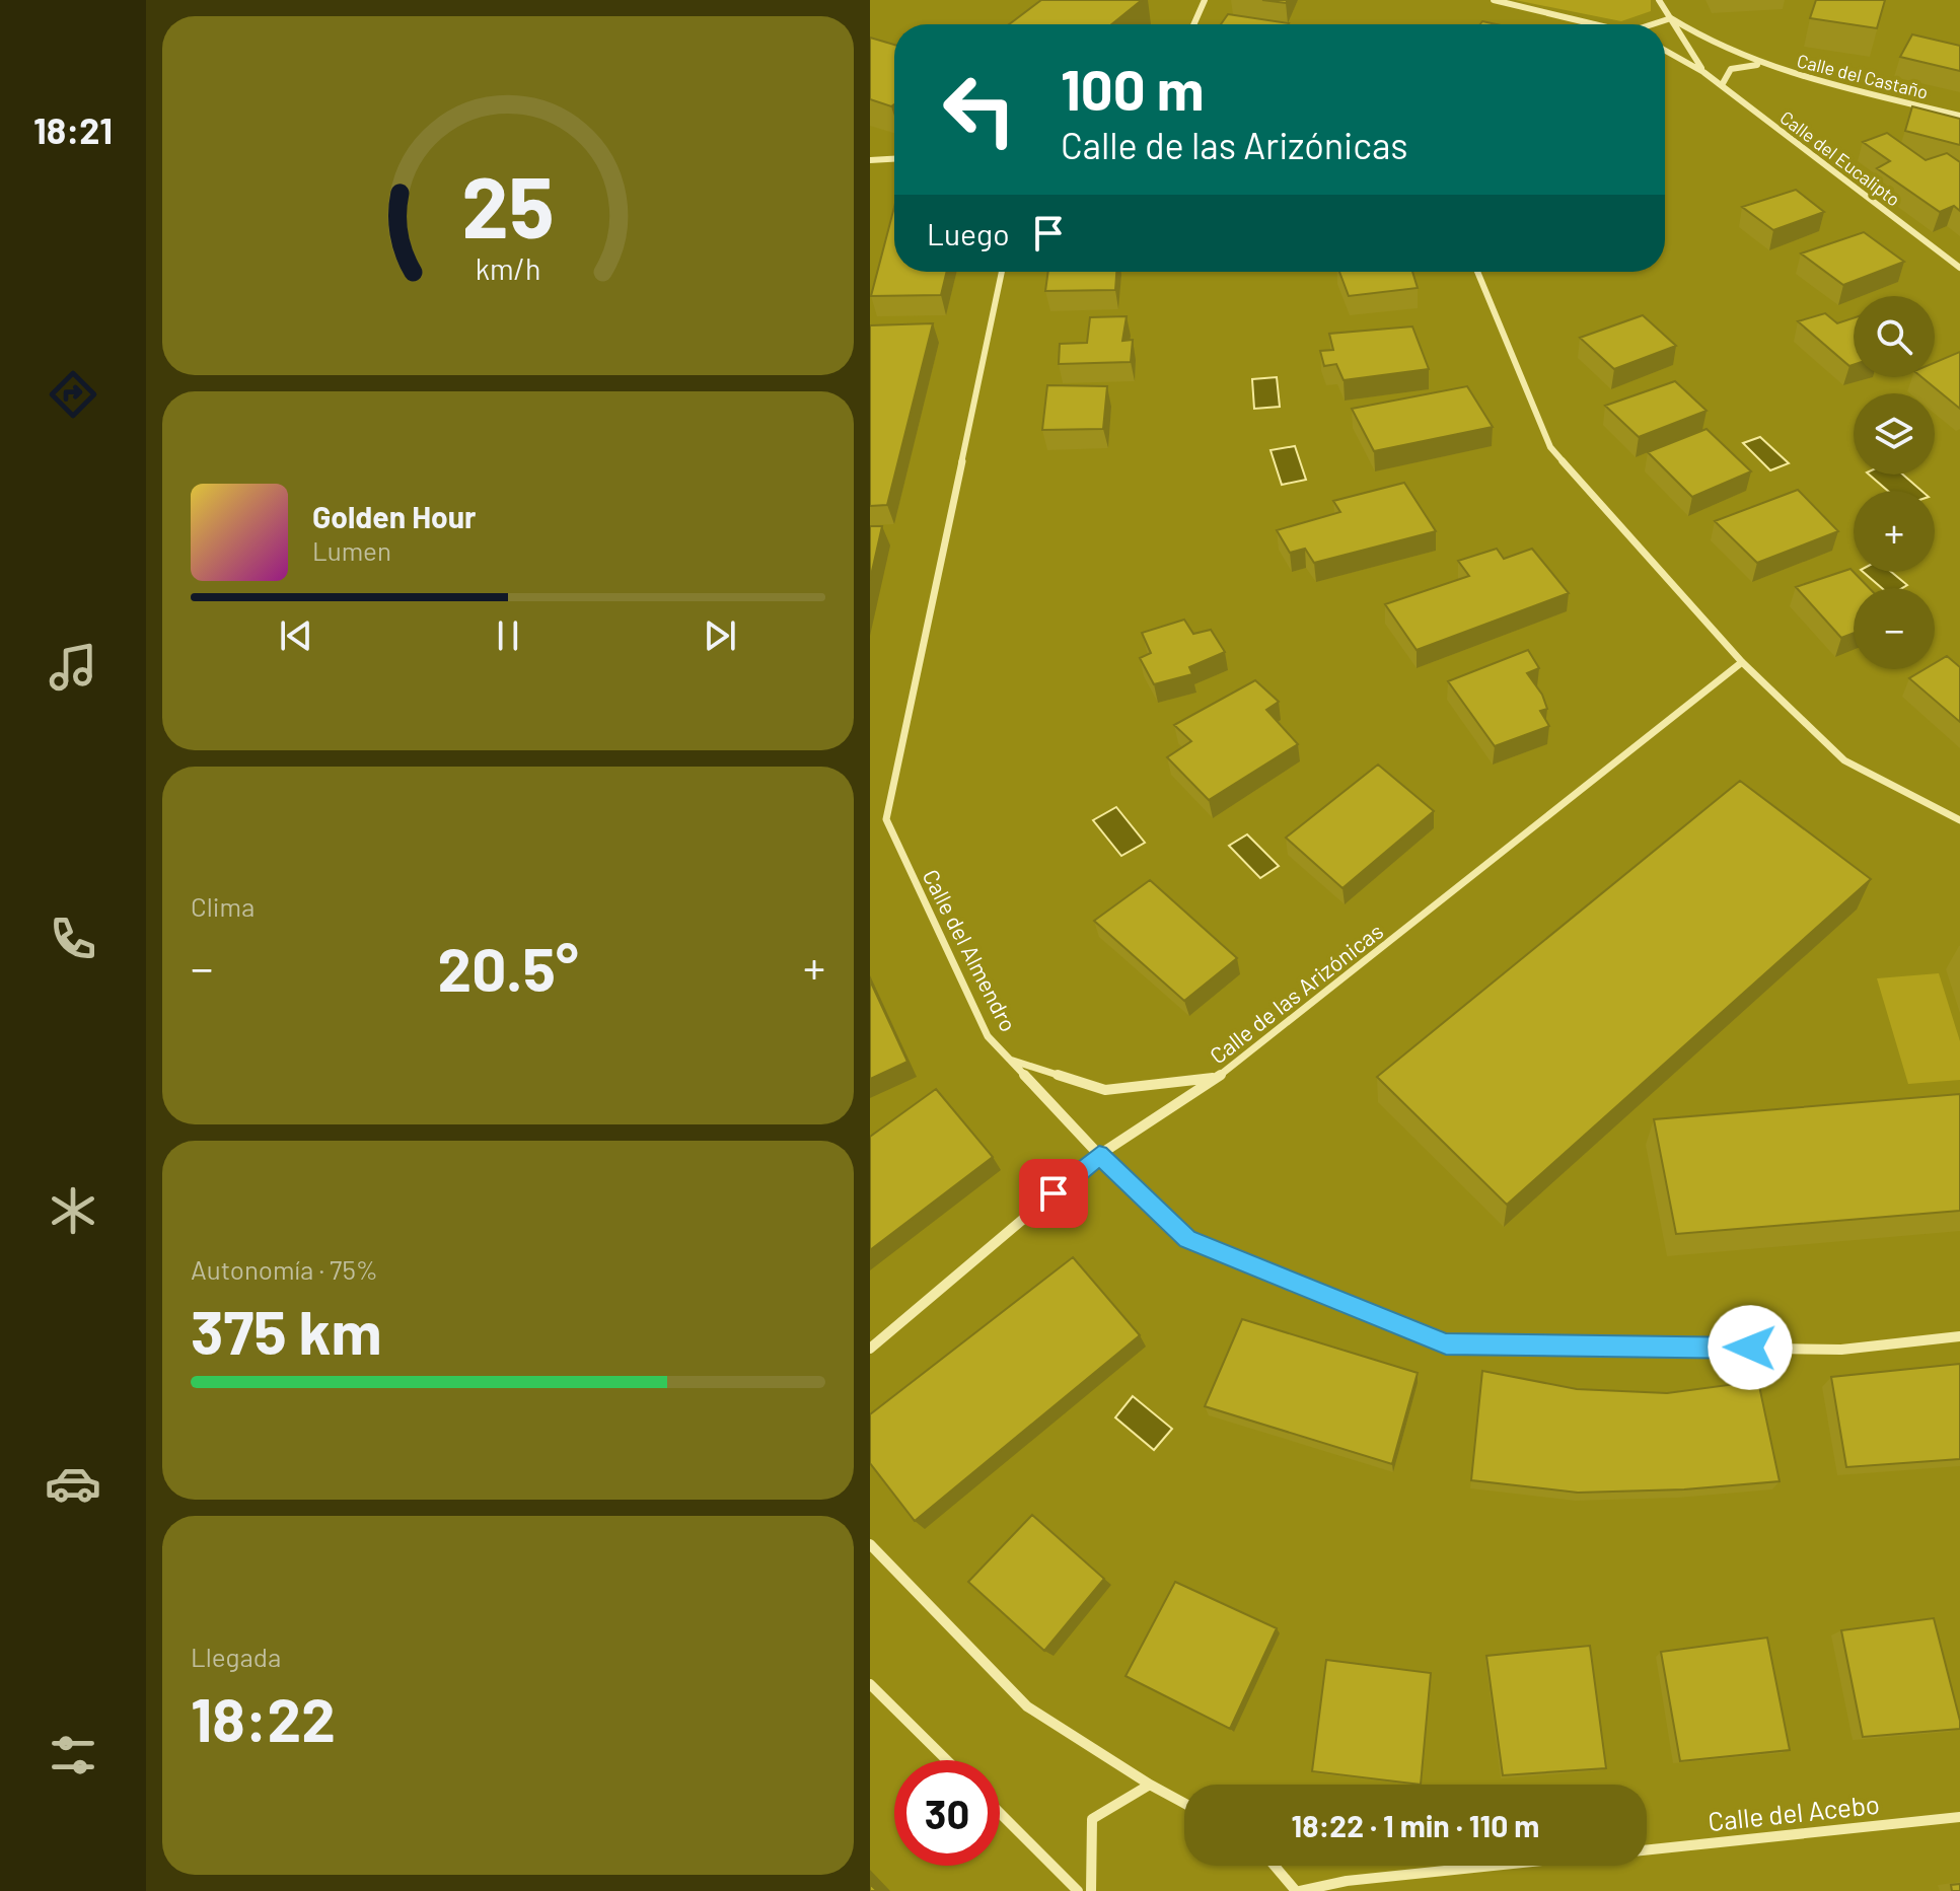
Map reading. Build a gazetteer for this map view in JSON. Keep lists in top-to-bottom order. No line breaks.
{"streets":{"street":["Calle del Castaño","Calle del Eucalipto","Calle del Almendro","Calle de las Arizónicas","Calle del Acebo"]},"crossings":[["Calle del Almendro","Calle de las Arizónicas"]],"page":{"tabs":"18:21","turn":["100 m","Calle de las Arizónicas"],"then":"Luego","map_buttons":["+","−"],"song":["Golden Hour","Lumen"],"tile":["Clima",["Autonomía · 75%","375 km"],["Llegada","18:22"]],"heat":["−","20.5°","+"],"limit":"30","trip":"18:22 · 1 min · 110 m","gauge":["25","km/h"]}}
